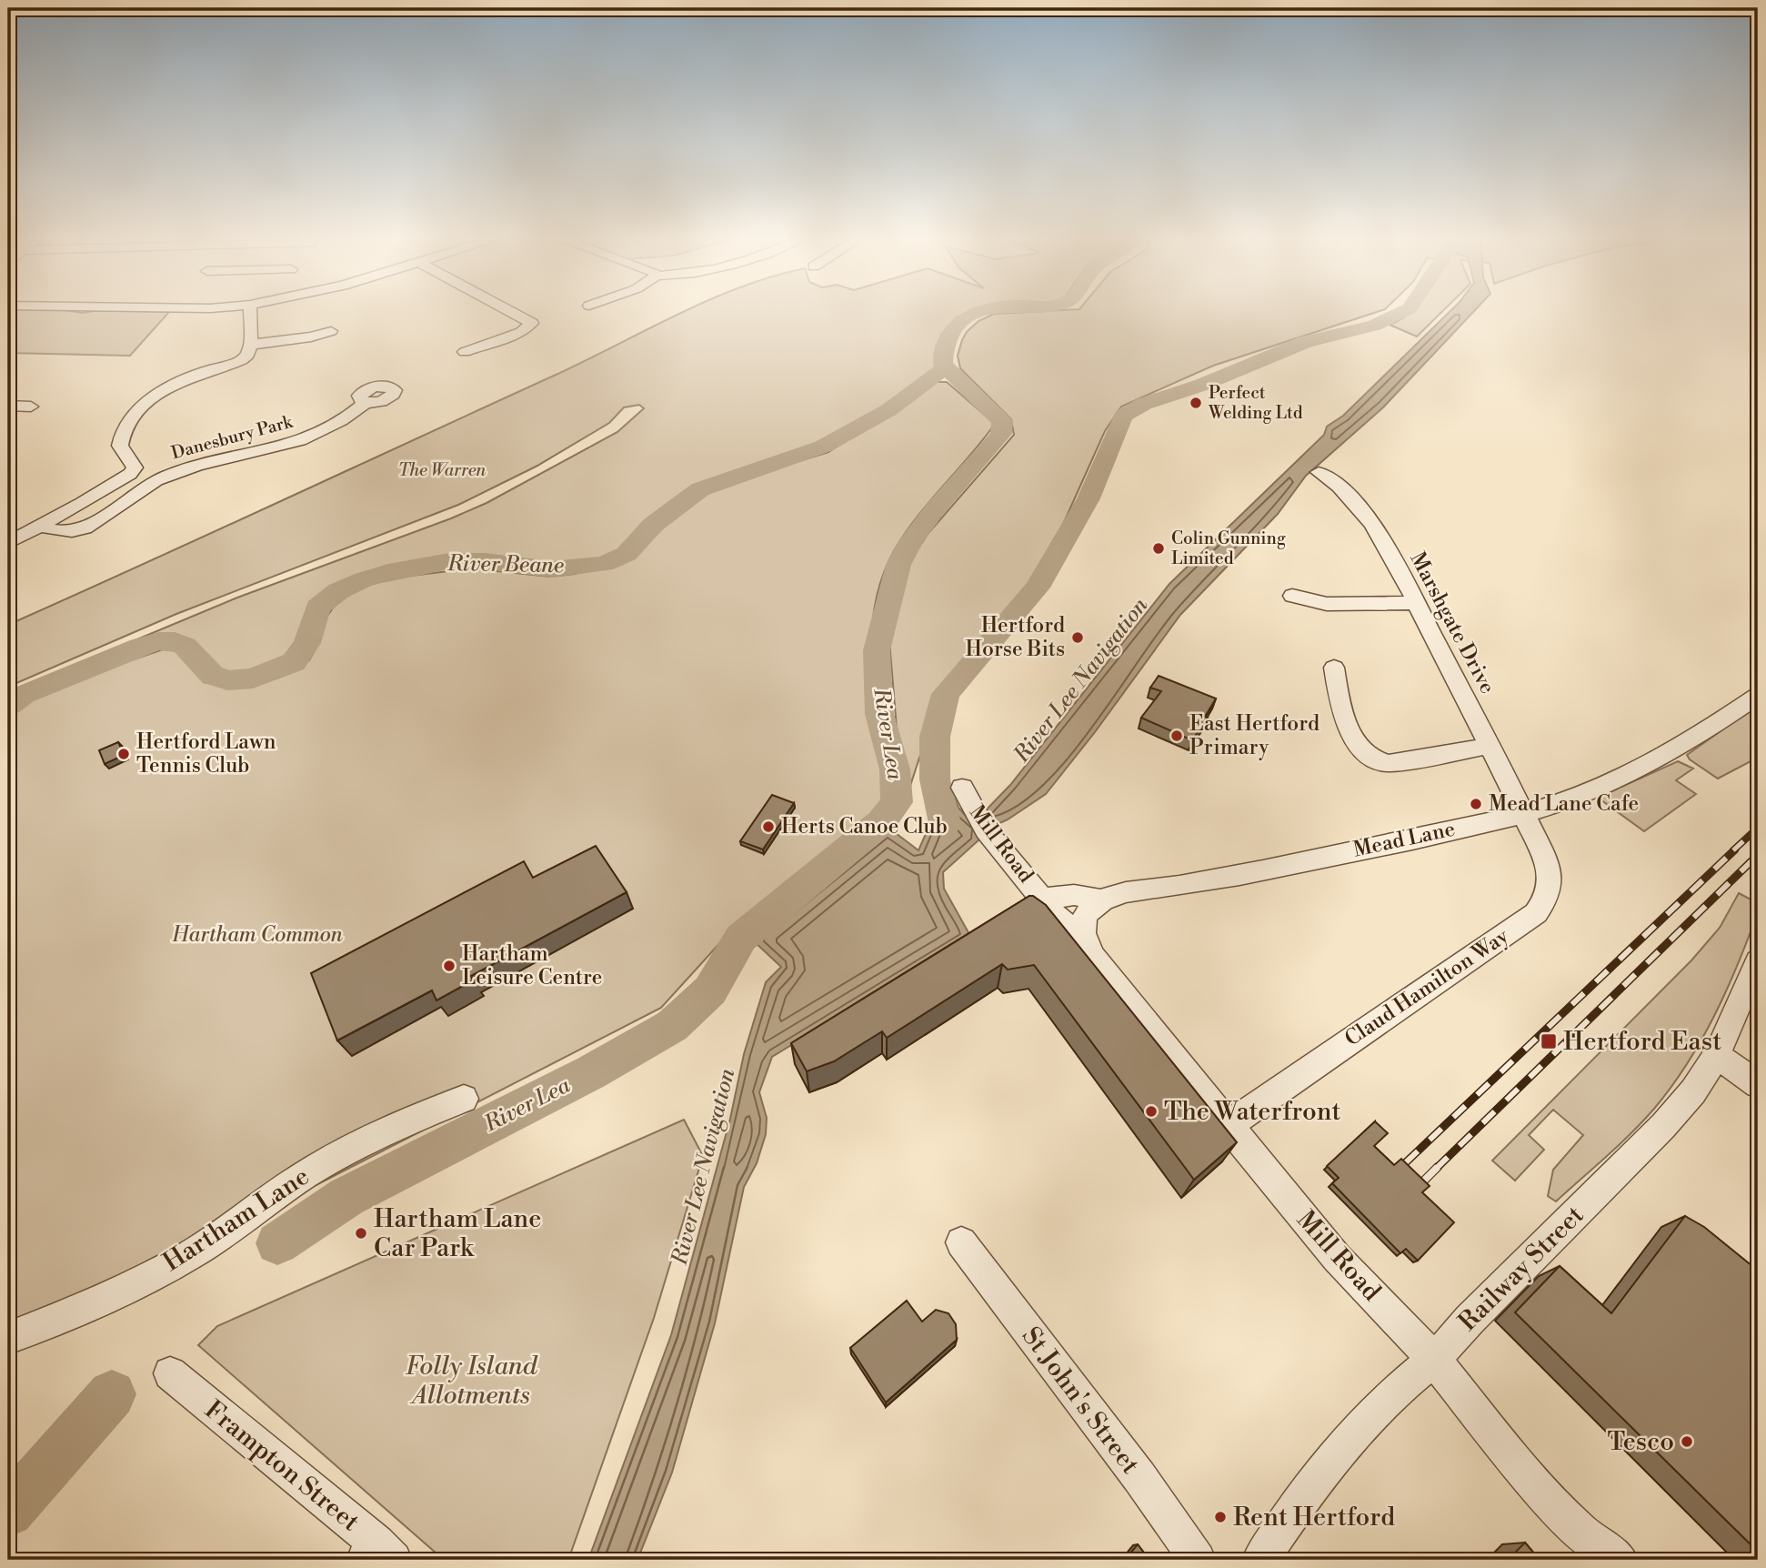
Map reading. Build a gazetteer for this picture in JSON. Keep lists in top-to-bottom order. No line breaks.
{"streets":{"street":["Danesbury Park","Marshgate Drive","Mead Lane","Mill Road","Claud Hamilton Way","Hartham Lane","Railway Street","St John's Street","Frampton Street"]},"crossings":[["Marshgate Drive","Mead Lane"],["Marshgate Drive","Claud Hamilton Way"],["Mead Lane","Mill Road"],["Mead Lane","Claud Hamilton Way"],["Mill Road","Claud Hamilton Way"],["Mill Road","Railway Street"]],"water":["River Beane","River Lee Navigation","River Lea"],"parks":["The Warren","Hartham Common","Folly Island Allotments"],"places":{"other":["Perfect Welding Ltd","Colin Gunning Limited","Hertford Horse Bits","East Hertford Primary","Hertford Lawn Tennis Club","Mead Lane Cafe","Herts Canoe Club","Hartham Leisure Centre","The Waterfront","Hartham Lane Car Park","Tesco","Rent Hertford"],"transit":["Hertford East"]}}
